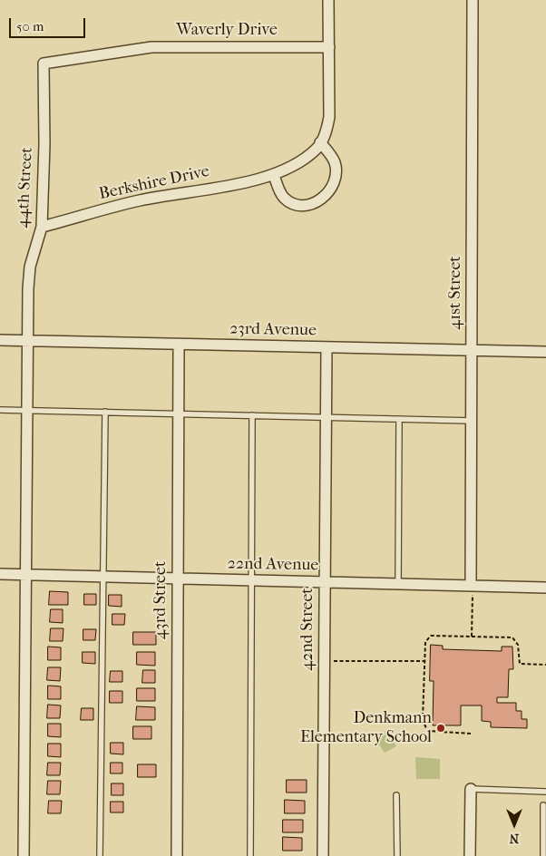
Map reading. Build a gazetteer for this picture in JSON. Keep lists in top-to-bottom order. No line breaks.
{"streets":{"street":["Waverly Drive","Berkshire Drive","44th Street","41st Street","23rd Avenue","22nd Avenue","43rd Street","42nd Street"]},"crossings":[["Waverly Drive","Berkshire Drive"],["Waverly Drive","44th Street"],["Berkshire Drive","44th Street"],["44th Street","23rd Avenue"],["44th Street","22nd Avenue"],["41st Street","23rd Avenue"],["41st Street","22nd Avenue"],["23rd Avenue","43rd Street"],["23rd Avenue","42nd Street"],["22nd Avenue","43rd Street"],["22nd Avenue","42nd Street"]],"places":["Denkmann Elementary School"],"scale_bar":"50 m","north":"bottom"}
